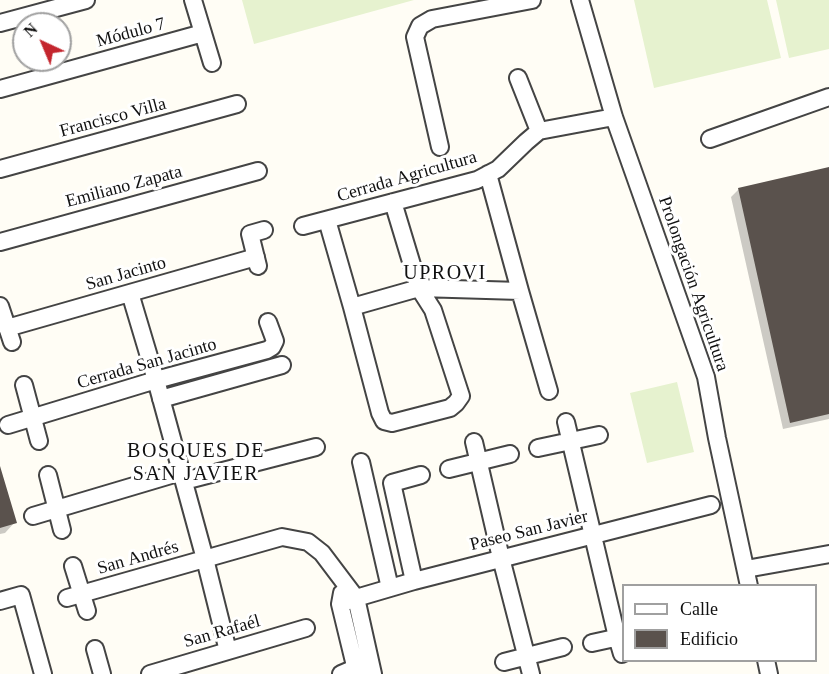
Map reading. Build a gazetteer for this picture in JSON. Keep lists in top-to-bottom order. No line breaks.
{"streets":{"street":["Módulo 7","Francisco Villa","Cerrada Agricultura","Emiliano Zapata","San Jacinto","Prolongación Agricultura","Cerrada San Jacinto","Paseo San Javier","San Andrés","San Rafaél"]},"districts":["UPROVI","BOSQUES DE SAN JAVIER"],"legend":["Calle","Edificio"],"north":"top left"}
